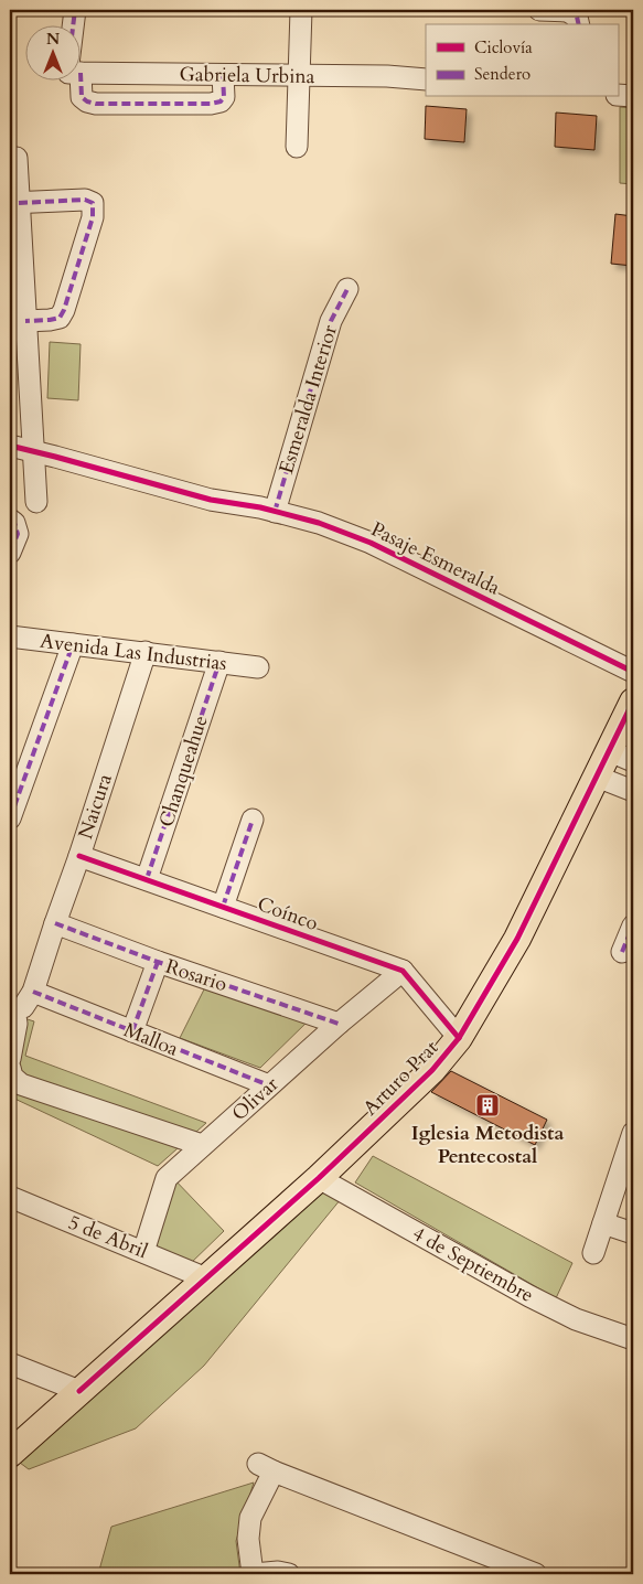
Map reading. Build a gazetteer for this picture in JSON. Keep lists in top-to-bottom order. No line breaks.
{"streets":{"main road":["Arturo Prat"],"street":["Gabriela Urbina","Esmeralda Interior","Pasaje Esmeralda","Avenida Las Industrias","Chanqueahue","Naicura","Coínco","Rosario","Malloa","Olivar","5 de Abril","4 de Septiembre"]},"crossings":[["Esmeralda Interior","Pasaje Esmeralda"],["Avenida Las Industrias","Chanqueahue"],["Avenida Las Industrias","Naicura"],["Chanqueahue","Coínco"],["Naicura","Coínco"],["Naicura","Rosario"],["Naicura","Malloa"],["Coínco","Olivar"],["Rosario","Olivar"],["Malloa","Olivar"],["Arturo Prat","5 de Abril"],["Arturo Prat","4 de Septiembre"],["Olivar","5 de Abril"]],"places":{"building":["Iglesia Metodista Pentecostal"]},"legend":["Ciclovía","Sendero"],"north":"top"}
